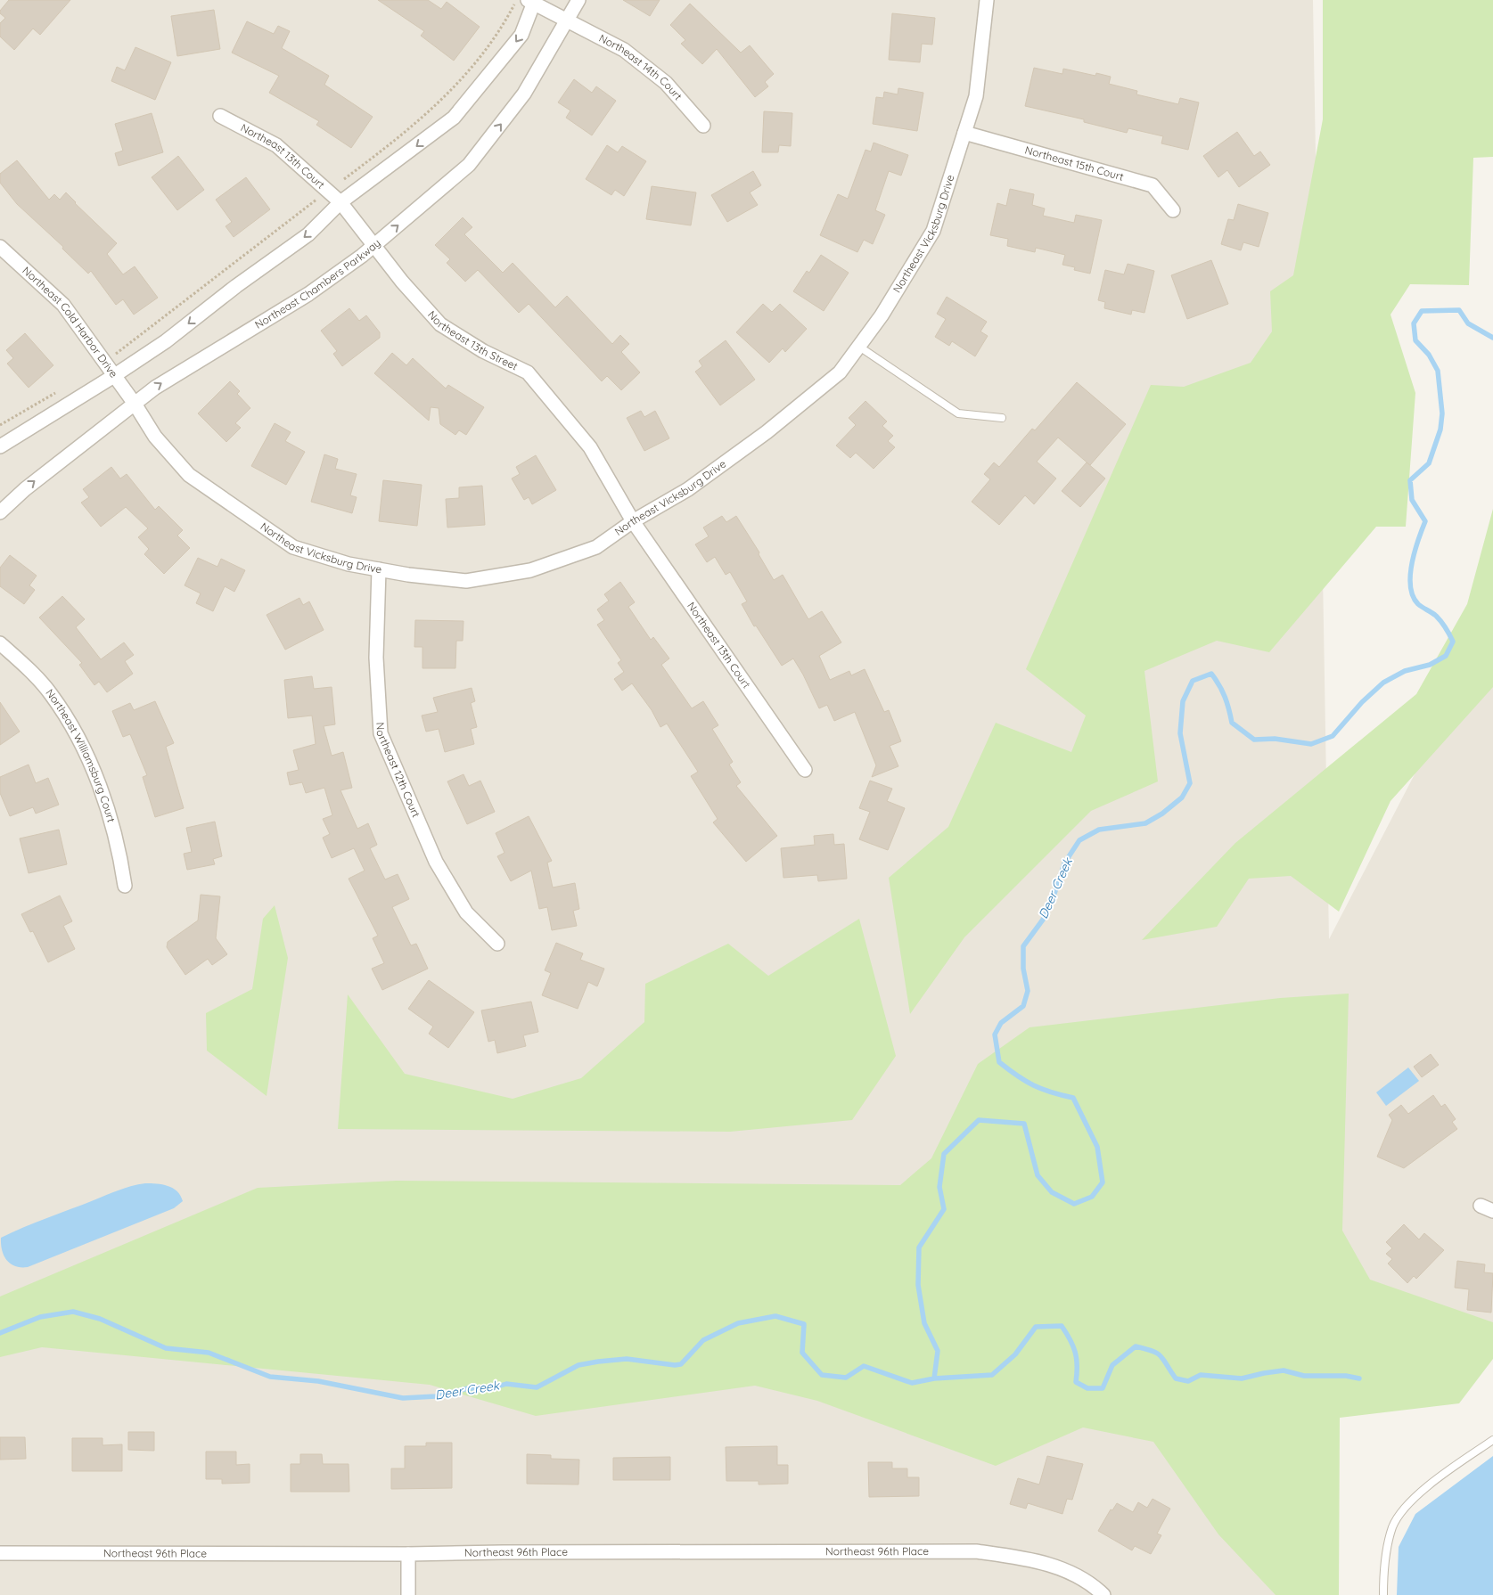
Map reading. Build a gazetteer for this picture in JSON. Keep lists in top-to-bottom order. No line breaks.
{"streets":{"street":["Northeast 14th Court","Northeast 13th Court","Northeast 15th Court","Northeast Vicksburg Drive","Northeast Chambers Parkway","Northeast Cold Harbor Drive","Northeast 13th Street","Northeast Williamsburg Court","Northeast 12th Court","Northeast 96th Place"]},"crossings":[["Northeast 14th Court","Northeast Chambers Parkway"],["Northeast 13th Court","Northeast Vicksburg Drive"],["Northeast 13th Court","Northeast 13th Street"],["Northeast 15th Court","Northeast Vicksburg Drive"],["Northeast Vicksburg Drive","Northeast Chambers Parkway"],["Northeast Vicksburg Drive","Northeast Cold Harbor Drive"],["Northeast Vicksburg Drive","Northeast 13th Street"],["Northeast Vicksburg Drive","Northeast 12th Court"],["Northeast Chambers Parkway","Northeast Cold Harbor Drive"],["Northeast Chambers Parkway","Northeast 13th Street"]],"water":["Deer Creek"]}
